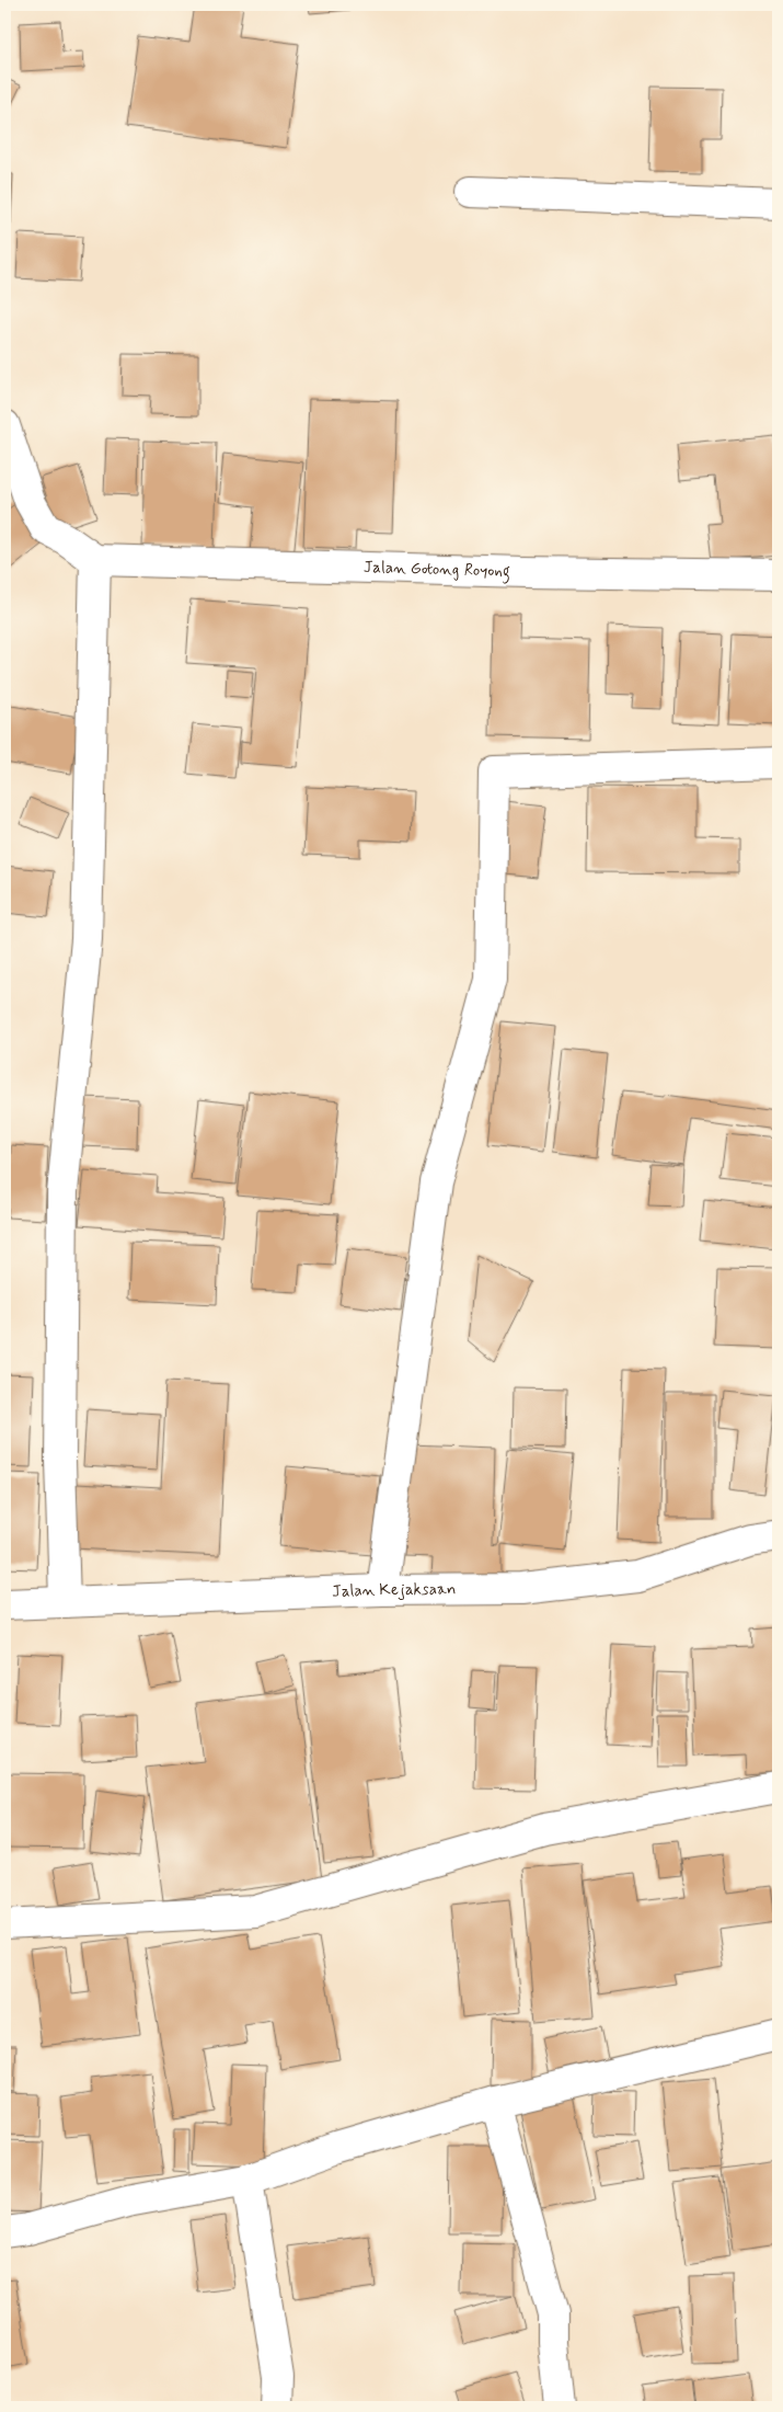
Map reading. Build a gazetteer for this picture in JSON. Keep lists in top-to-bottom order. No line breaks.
{"streets":{"street":["Jalan Gotong Royong","Jalan Kejaksaan"]}}
